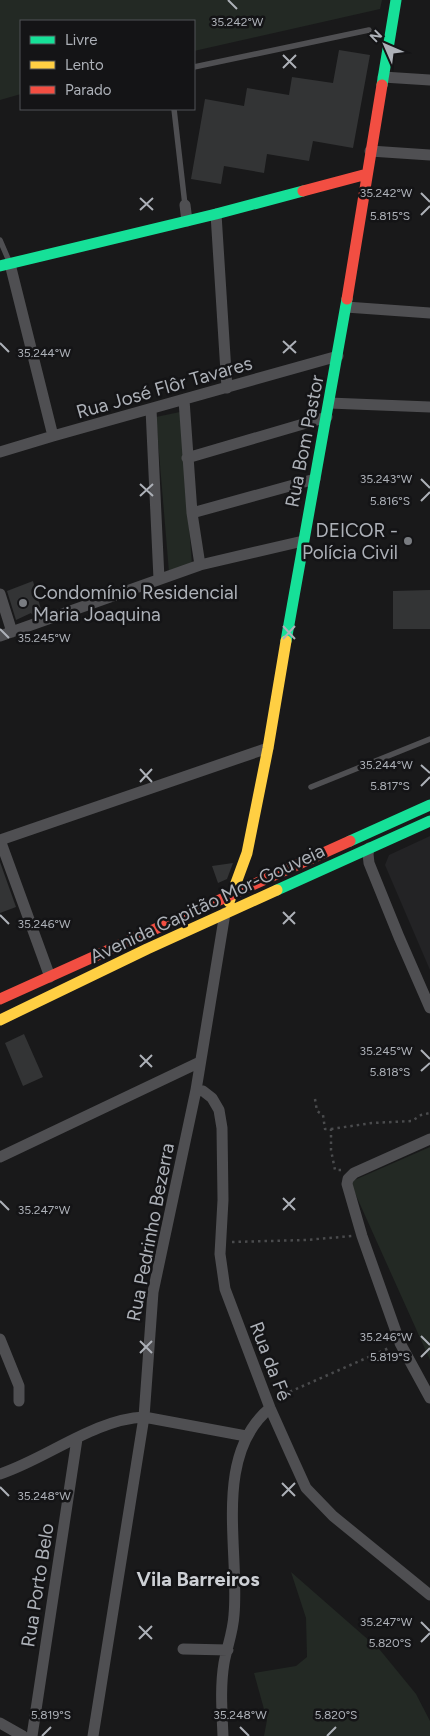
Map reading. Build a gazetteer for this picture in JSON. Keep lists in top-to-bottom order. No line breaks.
{"streets":{"main road":["Rua Bom Pastor","Avenida Capitão Mor-Gouveia"],"street":["Rua José Flôr Tavares","Rua Pedrinho Bezerra","Rua da Fé","Rua Porto Belo"]},"crossings":[["Rua José Flôr Tavares","Rua Bom Pastor"],["Rua Bom Pastor","Avenida Capitão Mor-Gouveia"],["Rua Bom Pastor","Rua Pedrinho Bezerra"],["Avenida Capitão Mor-Gouveia","Rua Pedrinho Bezerra"],["Rua Pedrinho Bezerra","Rua da Fé"]],"districts":["Vila Barreiros"],"places":["DEICOR - Polícia Civil","Condomínio Residencial Maria Joaquina"],"legend":["Livre","Lento","Parado"],"north":"top left","coordinates":["35.242°W","5.815°S","35.244°W","35.243°W","5.816°S","35.245°W","5.817°S","35.246°W","5.818°S","35.247°W","5.819°S","35.248°W","5.820°S"]}
